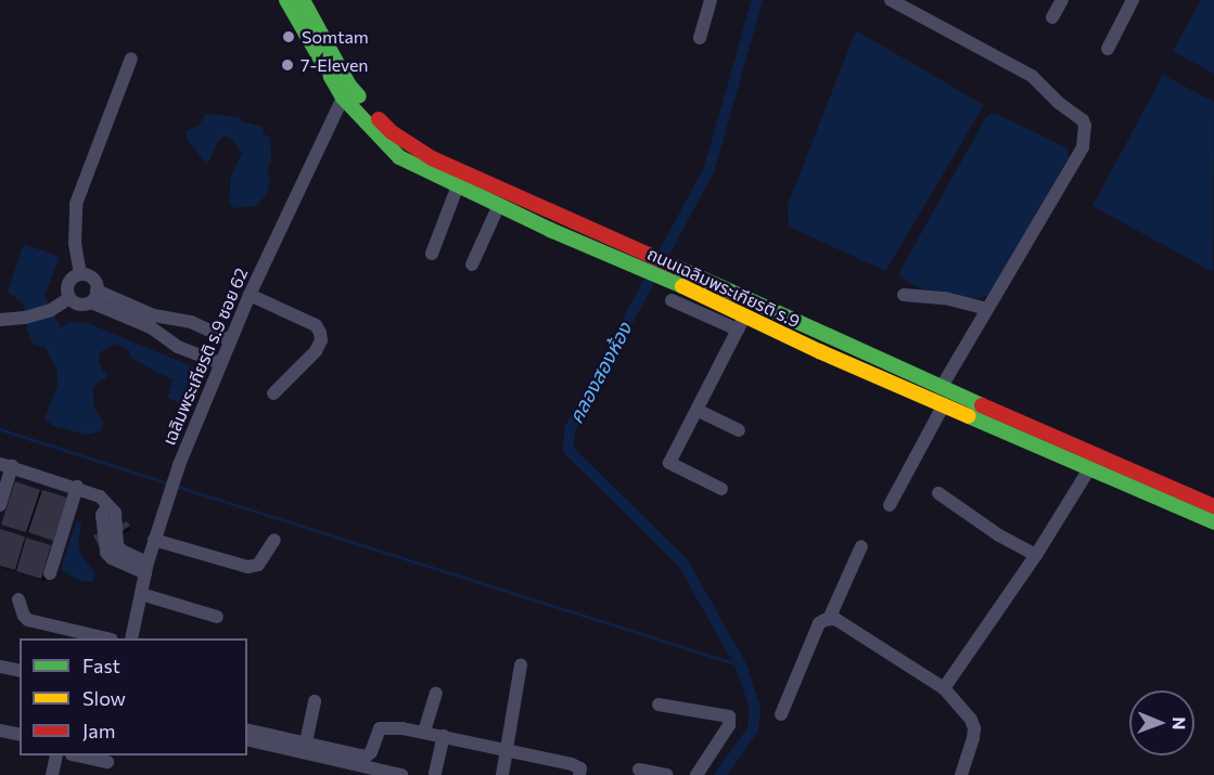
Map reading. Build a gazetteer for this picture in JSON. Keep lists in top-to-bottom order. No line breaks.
{"streets":{"main road":["ถนนเฉลิมพระเกียรติ ร.9"],"street":["เฉลิมพระเกียรติ ร.9 ซอย 62"]},"crossings":[["ถนนเฉลิมพระเกียรติ ร.9","เฉลิมพระเกียรติ ร.9 ซอย 62"]],"water":["คลองสองห้อง"],"places":["Somtam","7-Eleven"],"legend":["Fast","Slow","Jam"],"north":"right"}
